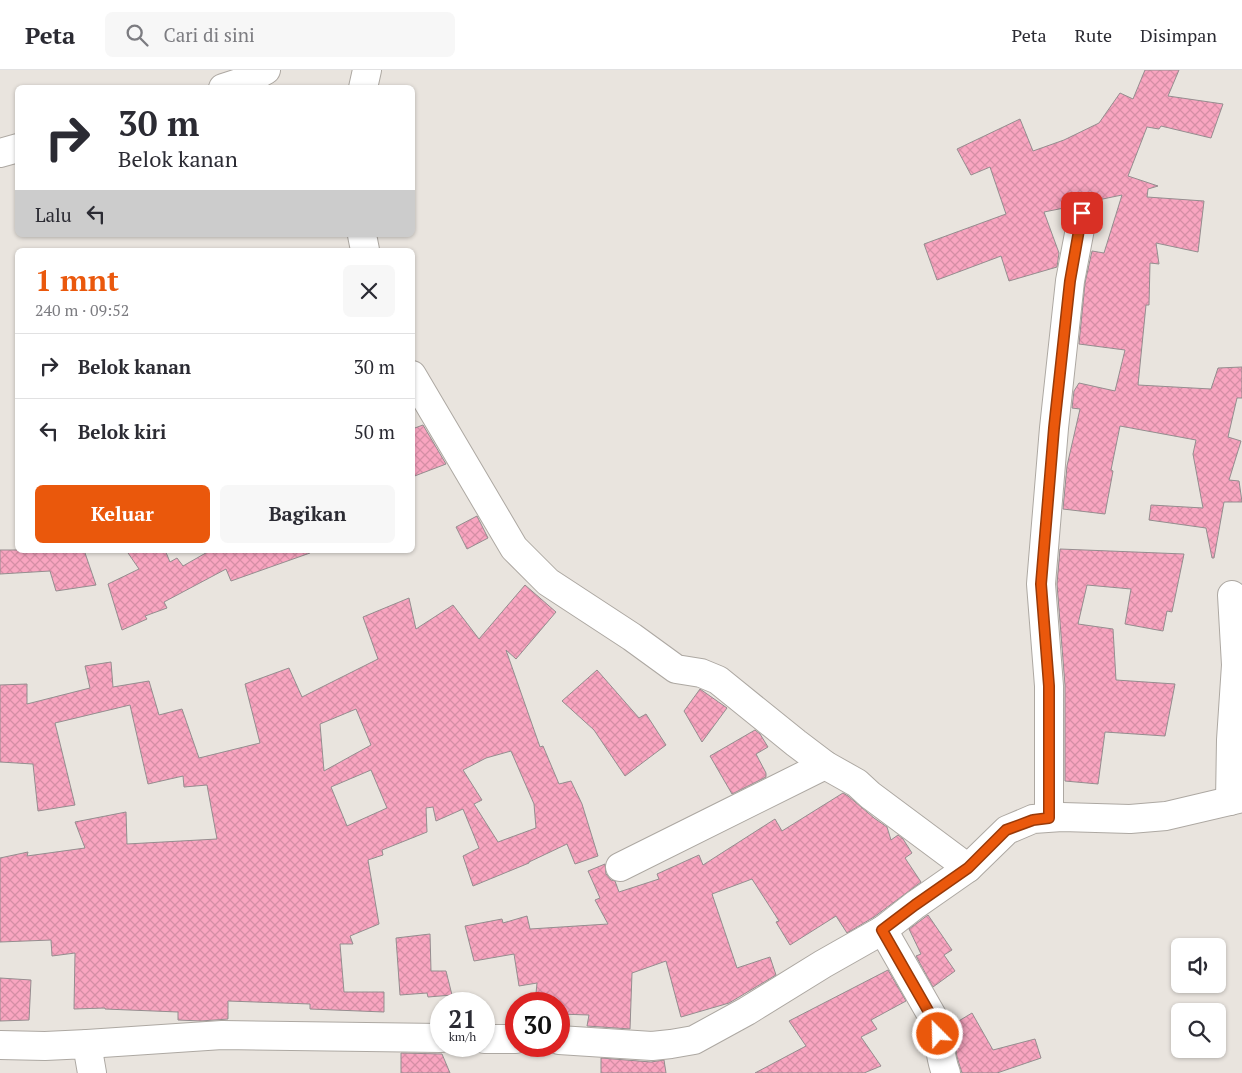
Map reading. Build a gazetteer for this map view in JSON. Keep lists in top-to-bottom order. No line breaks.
{"page":{"header":"Peta","search":"Cari di sini","nav":["Peta","Rute","Disimpan"],"turn":["30 m","Belok kanan"],"then":"Lalu","heading":["1 mnt","240 m · 09:52"],"list":[{"name":"Belok kanan","value":"30 m"},{"name":"Belok kiri","value":"50 m"}],"buttons":["Keluar","Bagikan"],"speed":"21 km/h","limit":"30"}}
